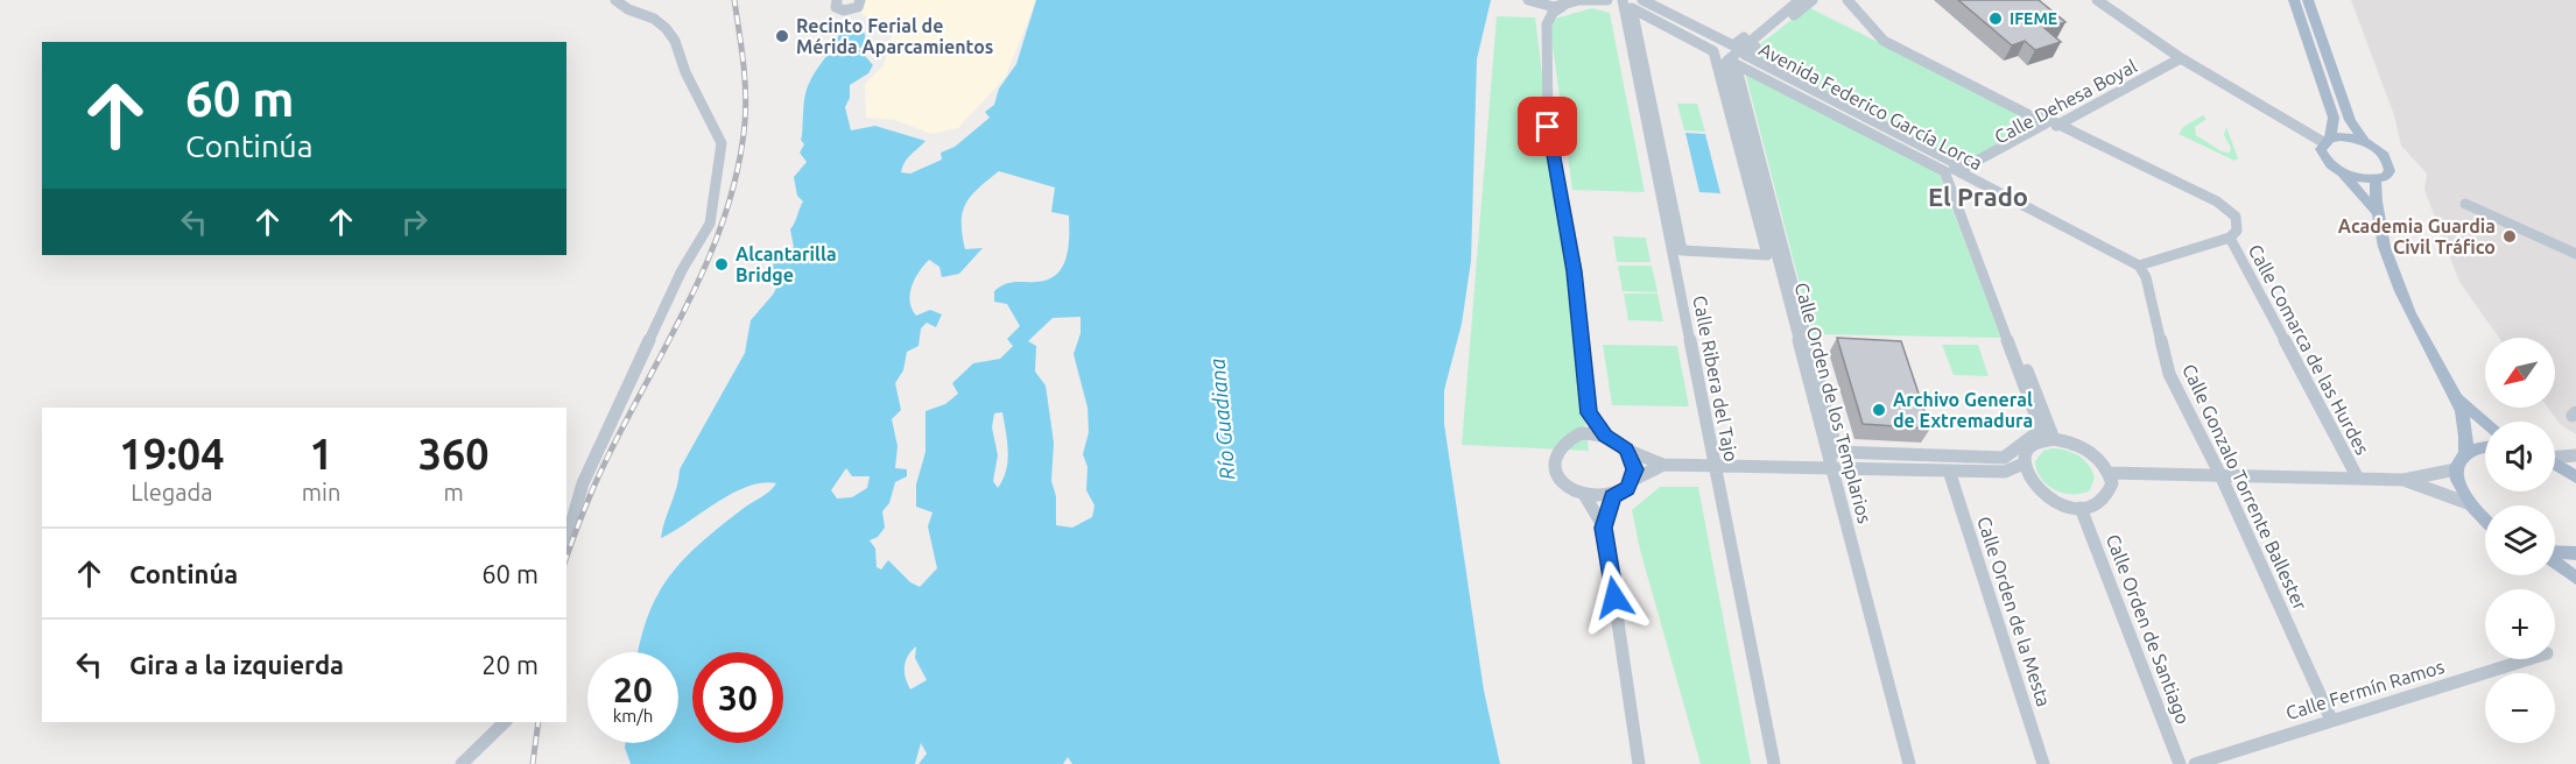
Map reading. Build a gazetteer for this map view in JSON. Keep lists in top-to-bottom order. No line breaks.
{"streets":{"street":["Calle Dehesa Boyal","Avenida Federico García Lorca","Calle Comarca de las Hurdes","Calle Ribera del Tajo","Calle Orden de los Templarios","Calle Gonzalo Torrente Ballester","Calle Orden de la Mesta","Calle Orden de Santiago","Calle Fermín Ramos"]},"crossings":[["Calle Dehesa Boyal","Avenida Federico García Lorca"],["Avenida Federico García Lorca","Calle Ribera del Tajo"],["Avenida Federico García Lorca","Calle Orden de los Templarios"],["Avenida Federico García Lorca","Calle Gonzalo Torrente Ballester"],["Calle Gonzalo Torrente Ballester","Calle Fermín Ramos"]],"districts":["El Prado"],"water":["Río Guadiana"],"places":["IFEME","Recinto Ferial de Mérida Aparcamientos","Academia Guardia Civil Tráfico","Alcantarilla Bridge","Archivo General de Extremadura"],"north":"bottom left","page":{"turn":["60 m","Continúa"],"map_buttons":["+","−"],"eta":["19:04","Llegada","1","min","360","m"],"list":[{"name":"Continúa","value":"60 m"},{"name":"Gira a la izquierda","value":"20 m"}],"speed":"20 km/h","limit":"30"}}
